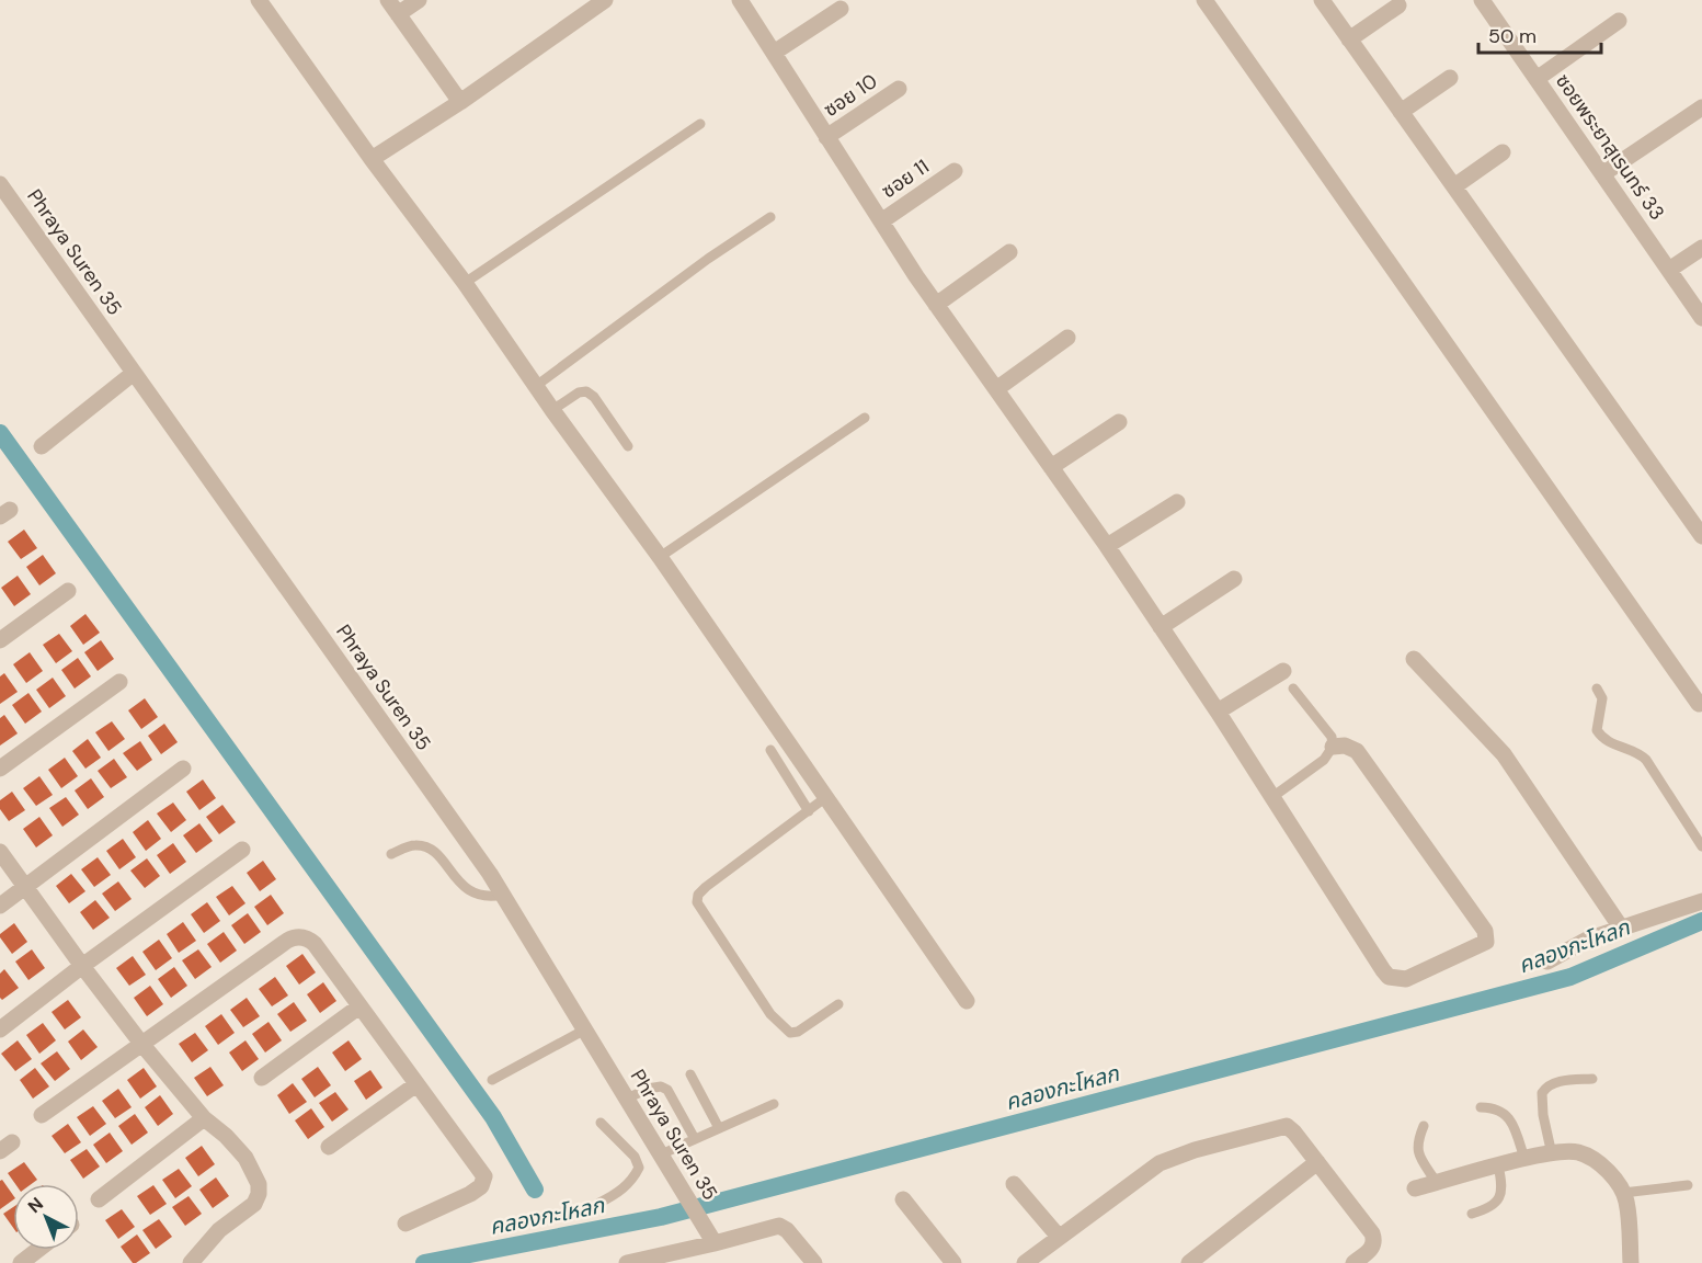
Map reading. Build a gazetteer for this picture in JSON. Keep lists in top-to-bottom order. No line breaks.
{"streets":{"street":["ซอย 10","ซอยพระยาสุเรนทร์ 33","ซอย 11","Phraya Suren 35"]},"water":["คลองกะโหลก"],"scale_bar":"50 m","north":"top left"}
